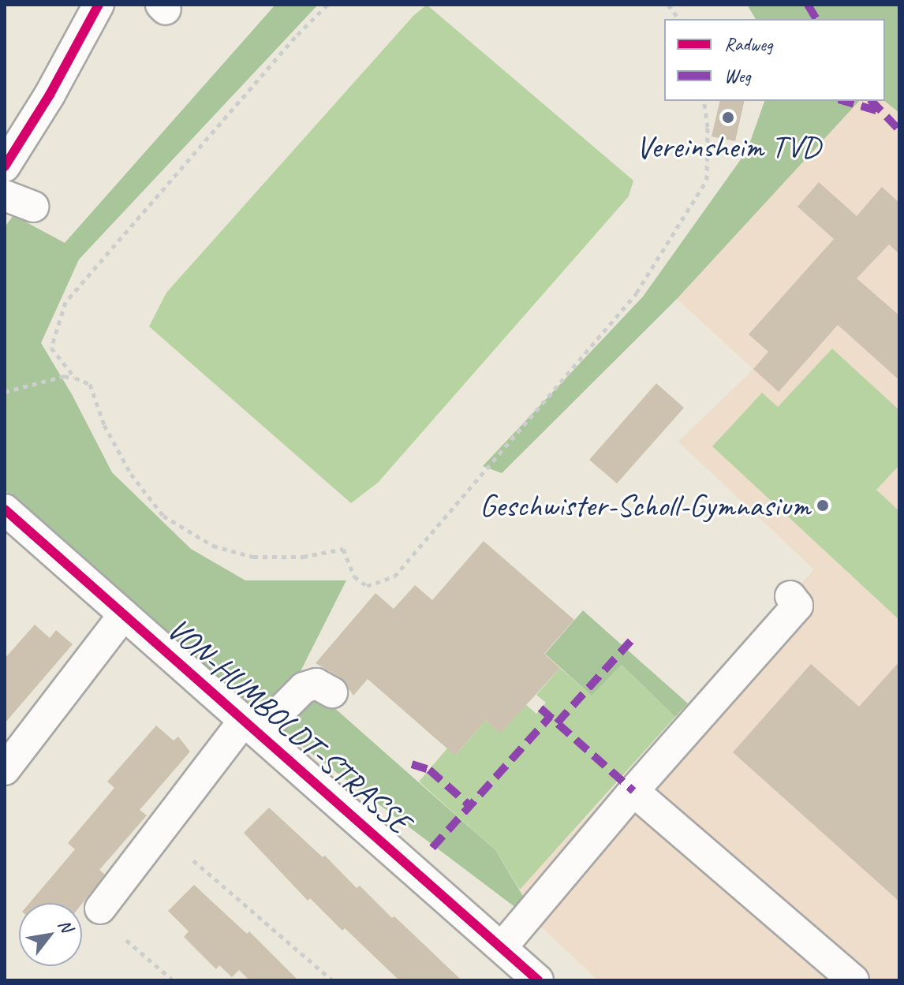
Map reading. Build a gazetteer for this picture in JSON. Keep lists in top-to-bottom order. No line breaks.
{"streets":{"street":["VON-HUMBOLDT-STRASSE"]},"places":["Vereinsheim TVD","Geschwister-Scholl-Gymnasium"],"legend":["Radweg","Weg"],"north":"top right"}
